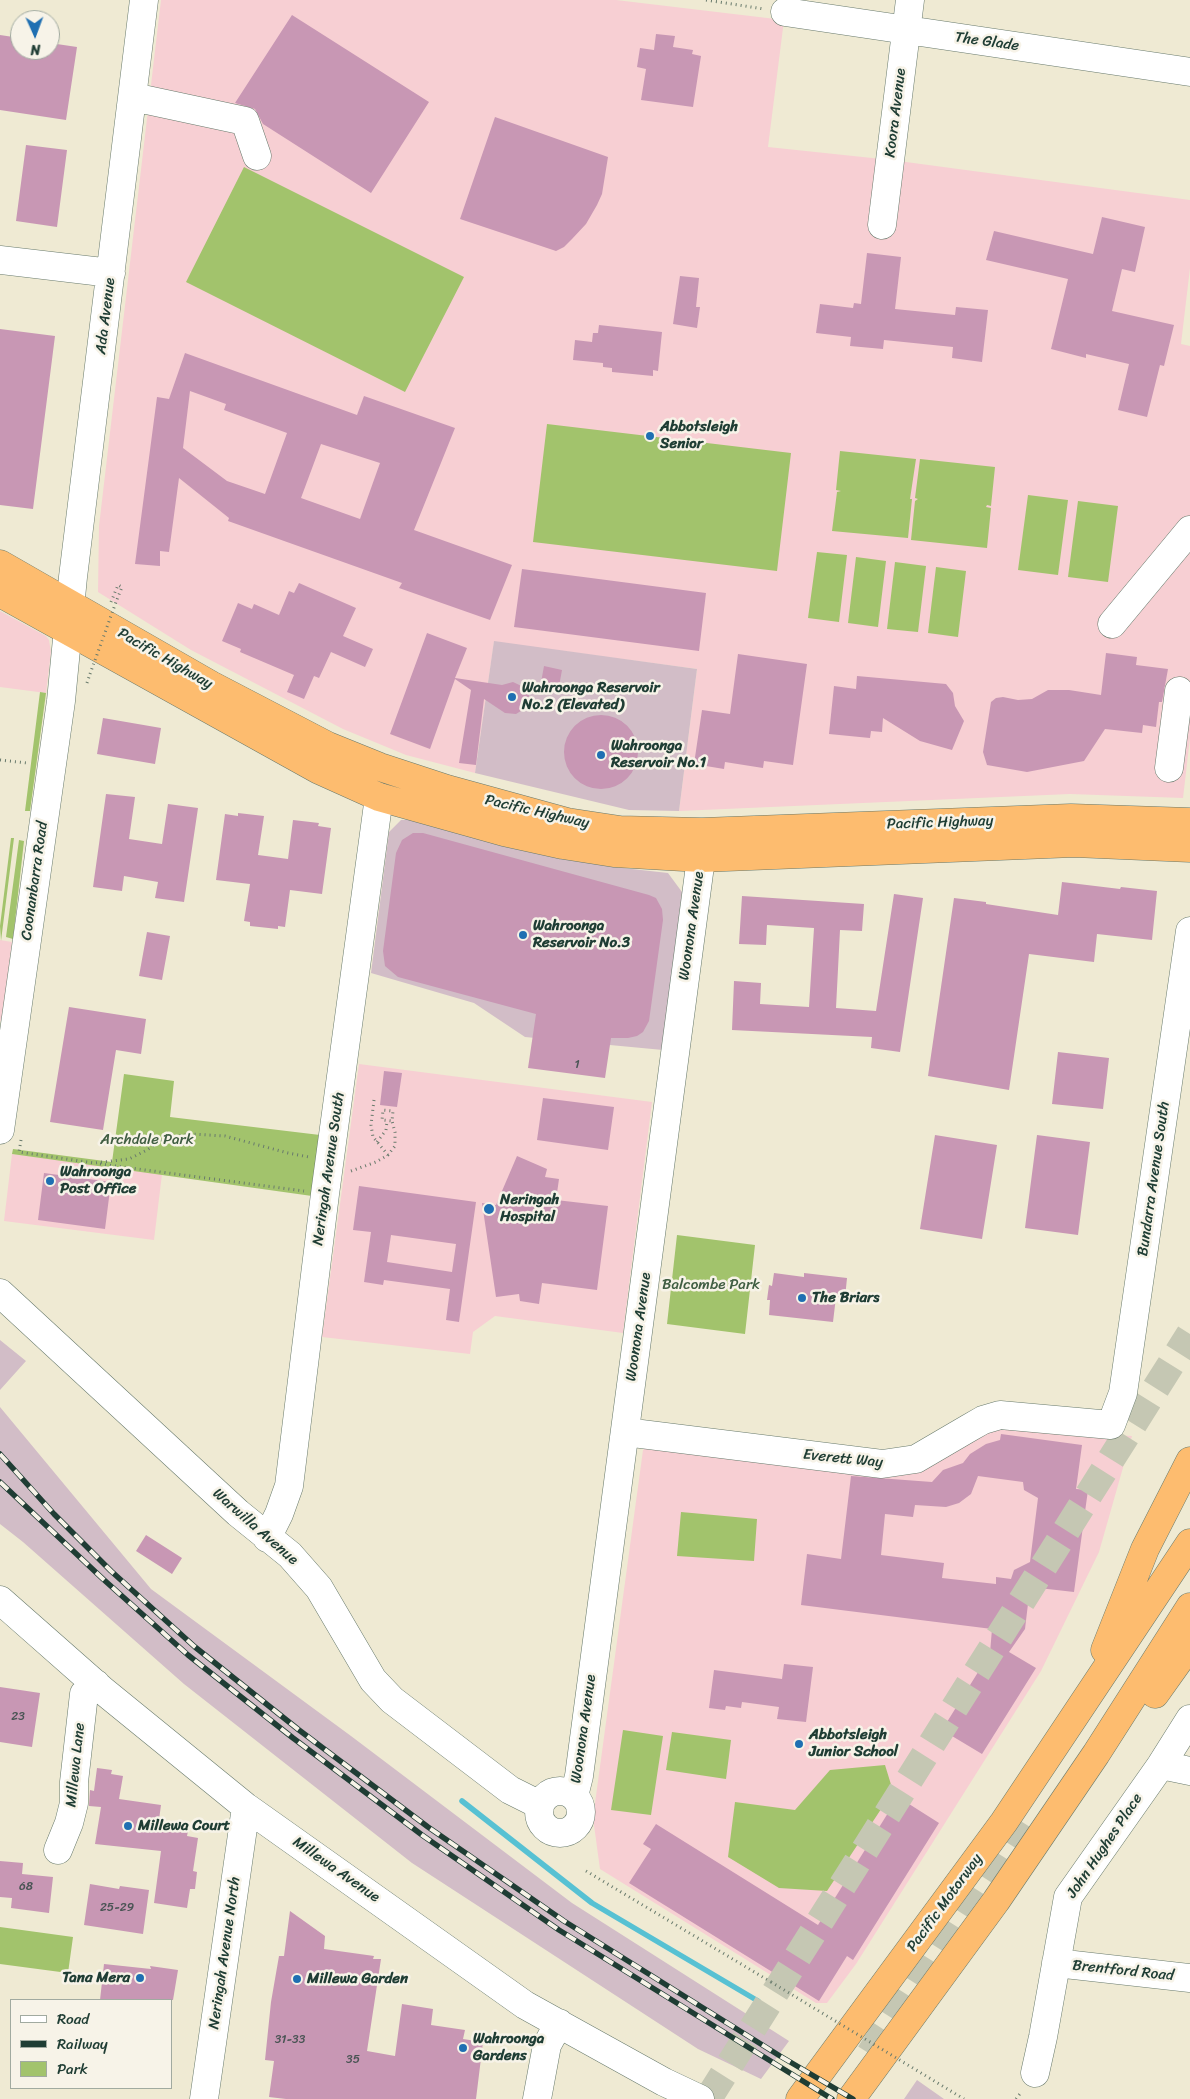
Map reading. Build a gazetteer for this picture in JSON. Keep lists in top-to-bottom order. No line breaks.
{"streets":{"highway":["Pacific Highway","Pacific Motorway"],"street":["The Glade","Koora Avenue","Ada Avenue","Coonanbarra Road","Woonona Avenue","Neringah Avenue South","Bundarra Avenue South","Everett Way","Warwilla Avenue","Millewa Lane","John Hughes Place","Millewa Avenue","Neringah Avenue North","Brentford Road"]},"crossings":[["The Glade","Koora Avenue"],["Ada Avenue","Pacific Highway"],["Ada Avenue","Coonanbarra Road"],["Pacific Highway","Coonanbarra Road"],["Pacific Highway","Woonona Avenue"],["Pacific Highway","Neringah Avenue South"],["Woonona Avenue","Everett Way"],["Woonona Avenue","Warwilla Avenue"],["Neringah Avenue South","Warwilla Avenue"],["Bundarra Avenue South","Everett Way"],["Millewa Lane","Millewa Avenue"],["John Hughes Place","Brentford Road"],["Millewa Avenue","Neringah Avenue North"]],"parks":["Archdale Park","Balcombe Park"],"places":["Abbotsleigh Senior","Wahroonga Reservoir No.2 (Elevated)","Wahroonga Reservoir No.1","Wahroonga Reservoir No.3","Wahroonga Post Office","Neringah Hospital","The Briars","Abbotsleigh Junior School","Millewa Court","Tana Mera","Millewa Garden","Wahroonga Gardens"],"house_numbers":["1","23","68","25-29","31-33","35"],"legend":["Road","Railway","Park"],"north":"bottom"}
